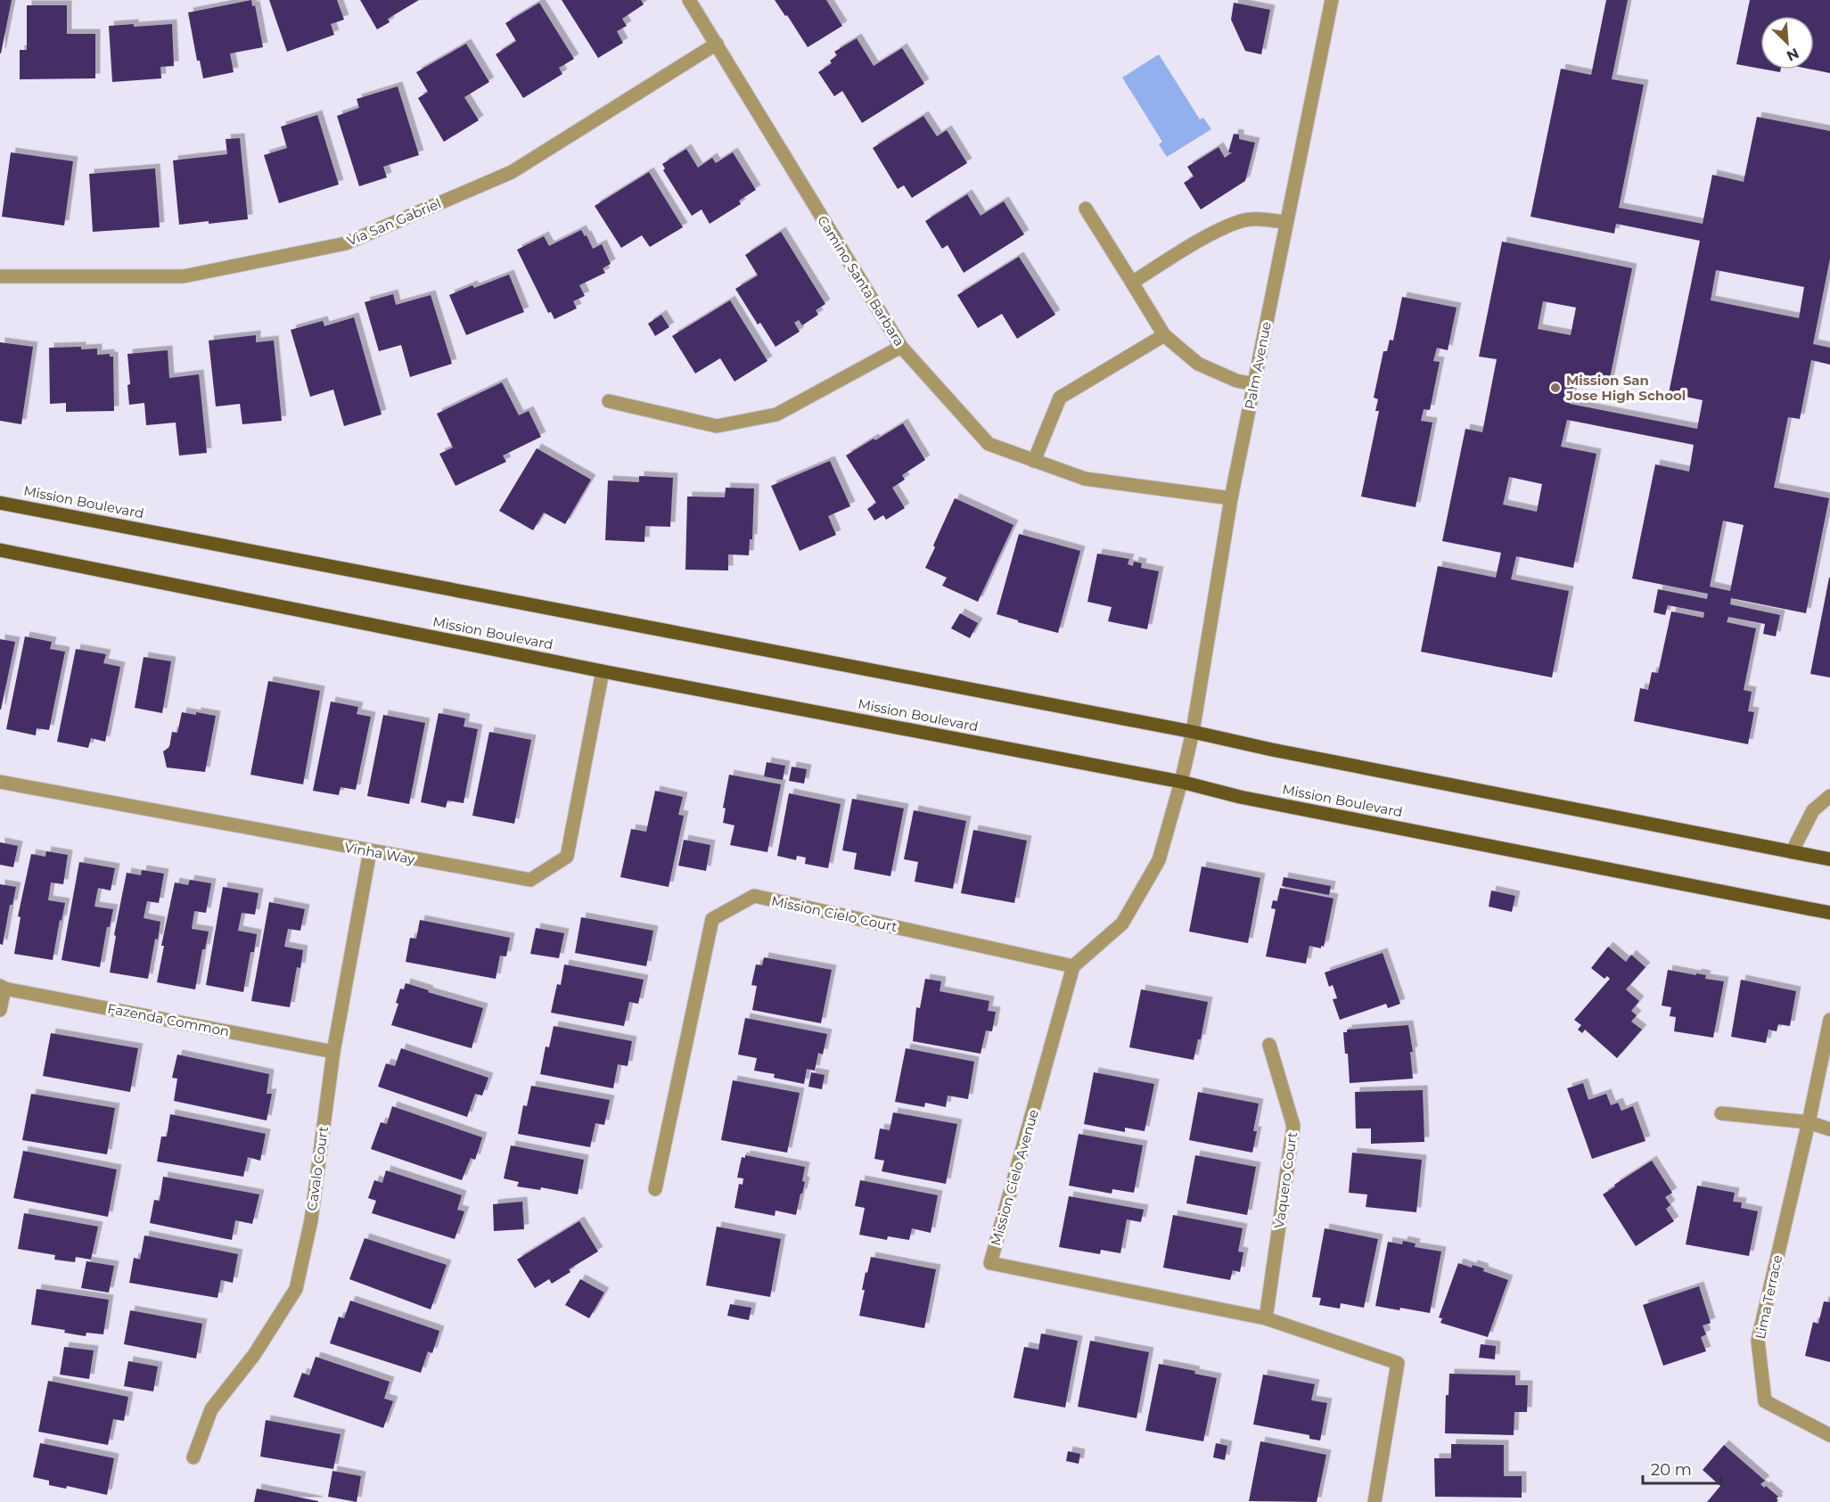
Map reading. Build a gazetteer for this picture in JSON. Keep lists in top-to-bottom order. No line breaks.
{"streets":{"main road":["Mission Boulevard"],"street":["Via San Gabriel","Camino Santa Barbara","Palm Avenue","Vinha Way","Mission Cielo Court","Fazenda Common","Cavalo Court","Mission Cielo Avenue","Vaquero Court","Lima Terrace"]},"crossings":[["Via San Gabriel","Camino Santa Barbara"],["Camino Santa Barbara","Palm Avenue"],["Palm Avenue","Mission Boulevard"],["Mission Boulevard","Vinha Way"],["Vinha Way","Cavalo Court"],["Mission Cielo Court","Mission Cielo Avenue"],["Fazenda Common","Cavalo Court"],["Mission Cielo Avenue","Vaquero Court"]],"places":["Mission San Jose High School"],"scale_bar":"20 m","north":"bottom right"}
